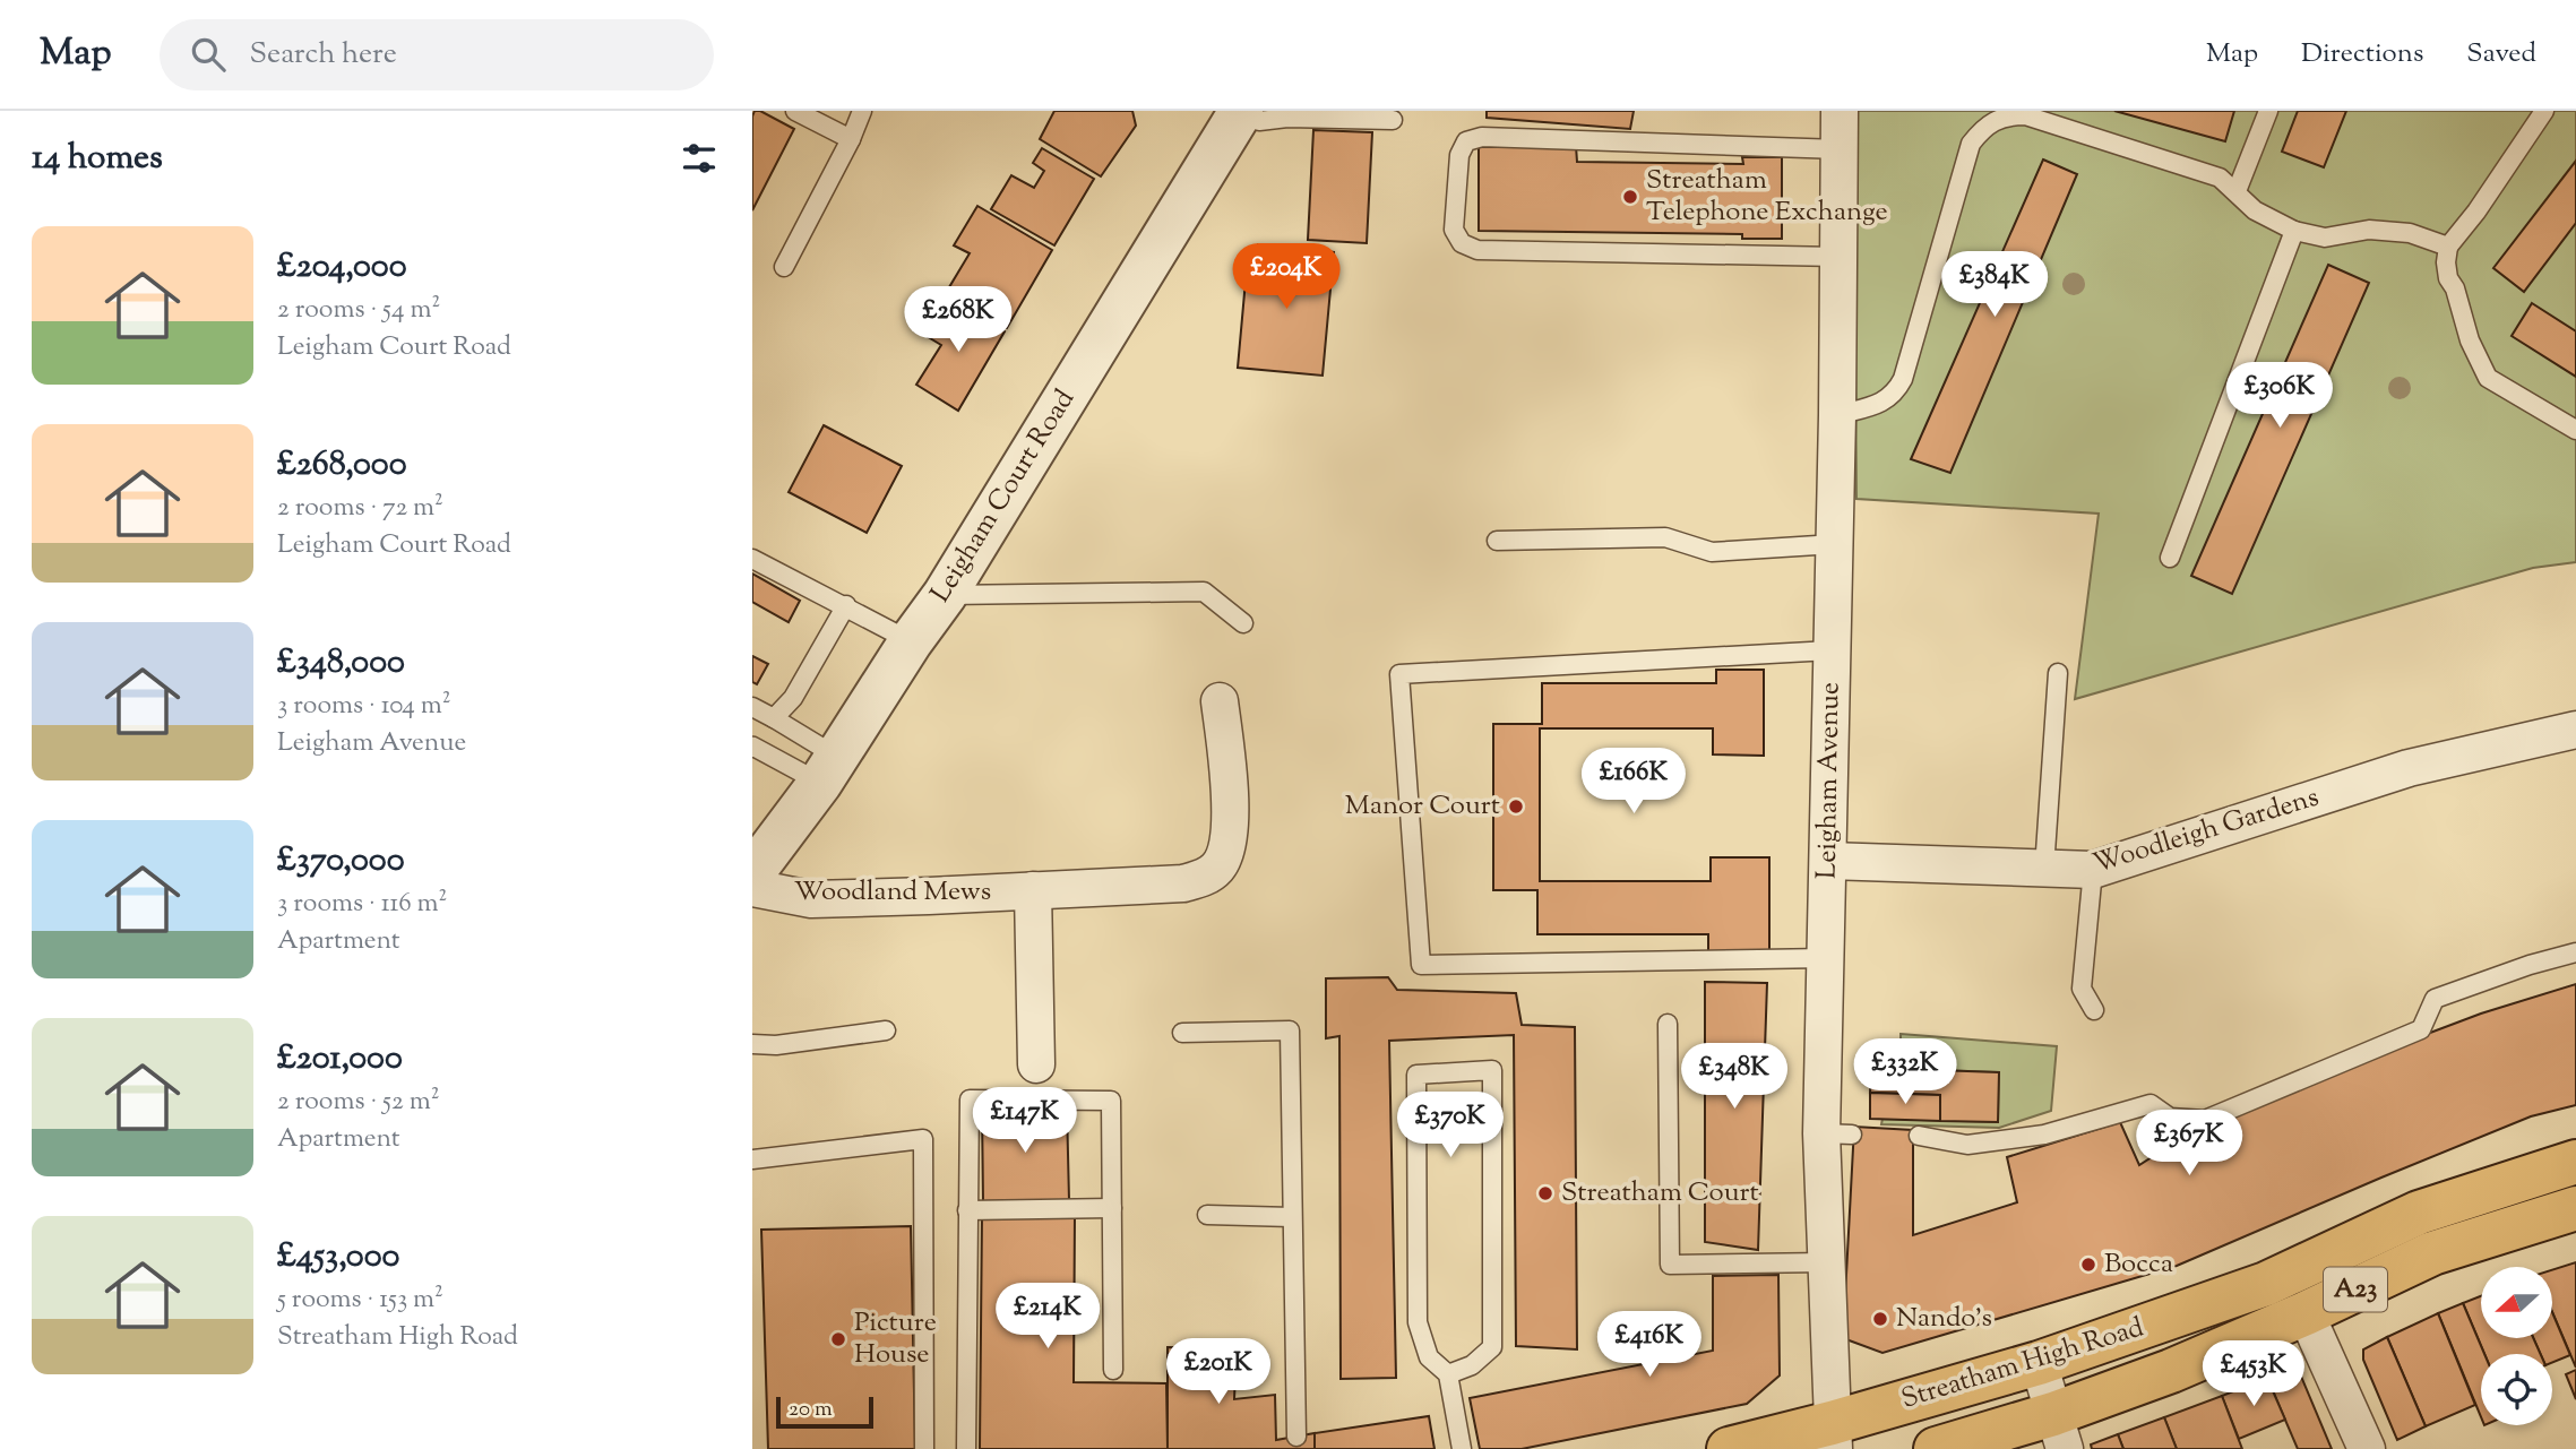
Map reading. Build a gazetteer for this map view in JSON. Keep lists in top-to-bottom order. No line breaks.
{"streets":{"highway":["A23","Streatham High Road"],"street":["Leigham Court Road","Leigham Avenue","Woodleigh Gardens","Woodland Mews"]},"crossings":[["Leigham Avenue","Woodleigh Gardens"],["Leigham Avenue","Streatham High Road"]],"places":["Streatham Telephone Exchange","Manor Court","Streatham Court","Bocca","Nando's","Picture House"],"scale_bar":"20 m","north":"left","page":{"header":"Map","search":"Search here","nav":["Map","Directions","Saved"],"heading":"14 homes","list":[{"name":"£204,000","note":"2 rooms · 54 m² · Leigham Court Road"},{"name":"£268,000","note":"2 rooms · 72 m² · Leigham Court Road"},{"name":"£348,000","note":"3 rooms · 104 m² · Leigham Avenue"},{"name":"£370,000","note":"3 rooms · 116 m² · Apartment"},{"name":"£201,000","note":"2 rooms · 52 m² · Apartment"},{"name":"£453,000","note":"5 rooms · 153 m² · Streatham High Road"}],"price":["£204K","£384K","£268K","£306K","£166K","£332K","£348K","£147K","£370K","£367K","£214K","£416K","£201K","£453K"],"scale":"20 m"}}
